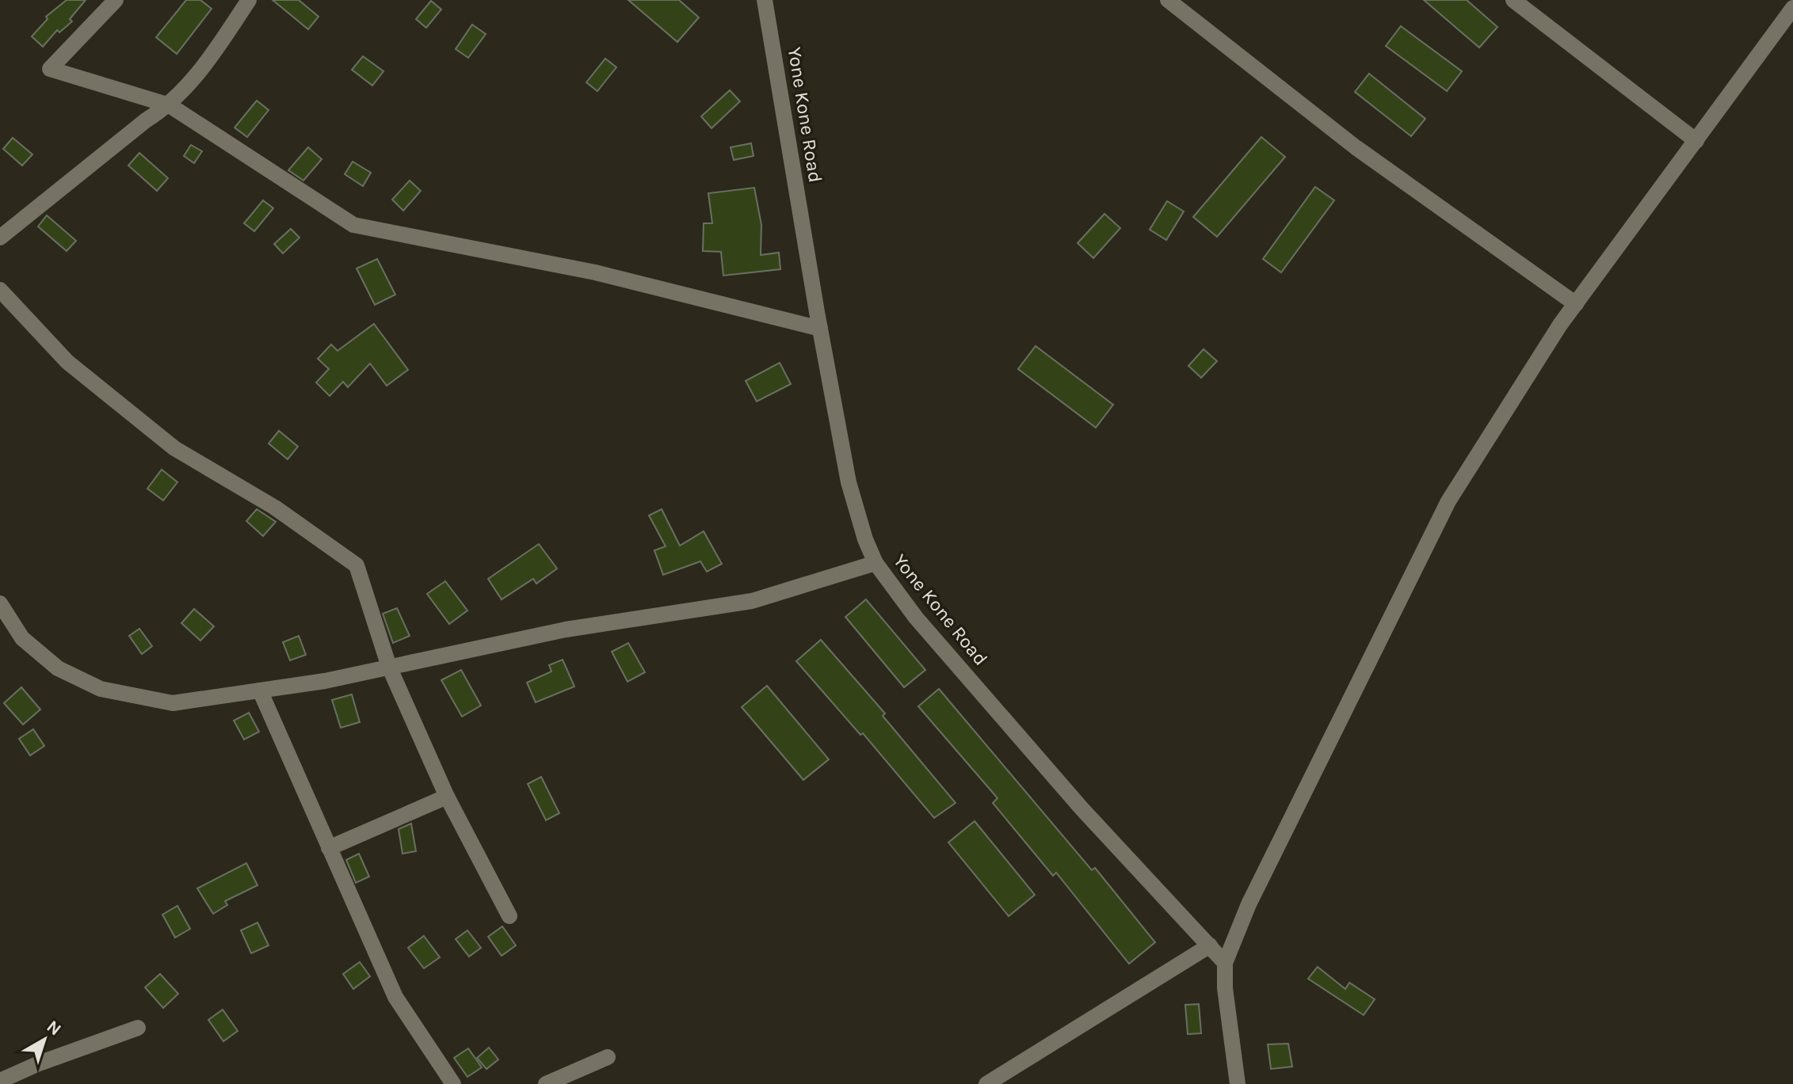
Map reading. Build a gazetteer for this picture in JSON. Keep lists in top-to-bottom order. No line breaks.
{"streets":{"street":["Yone Kone Road"]},"north":"top right"}
